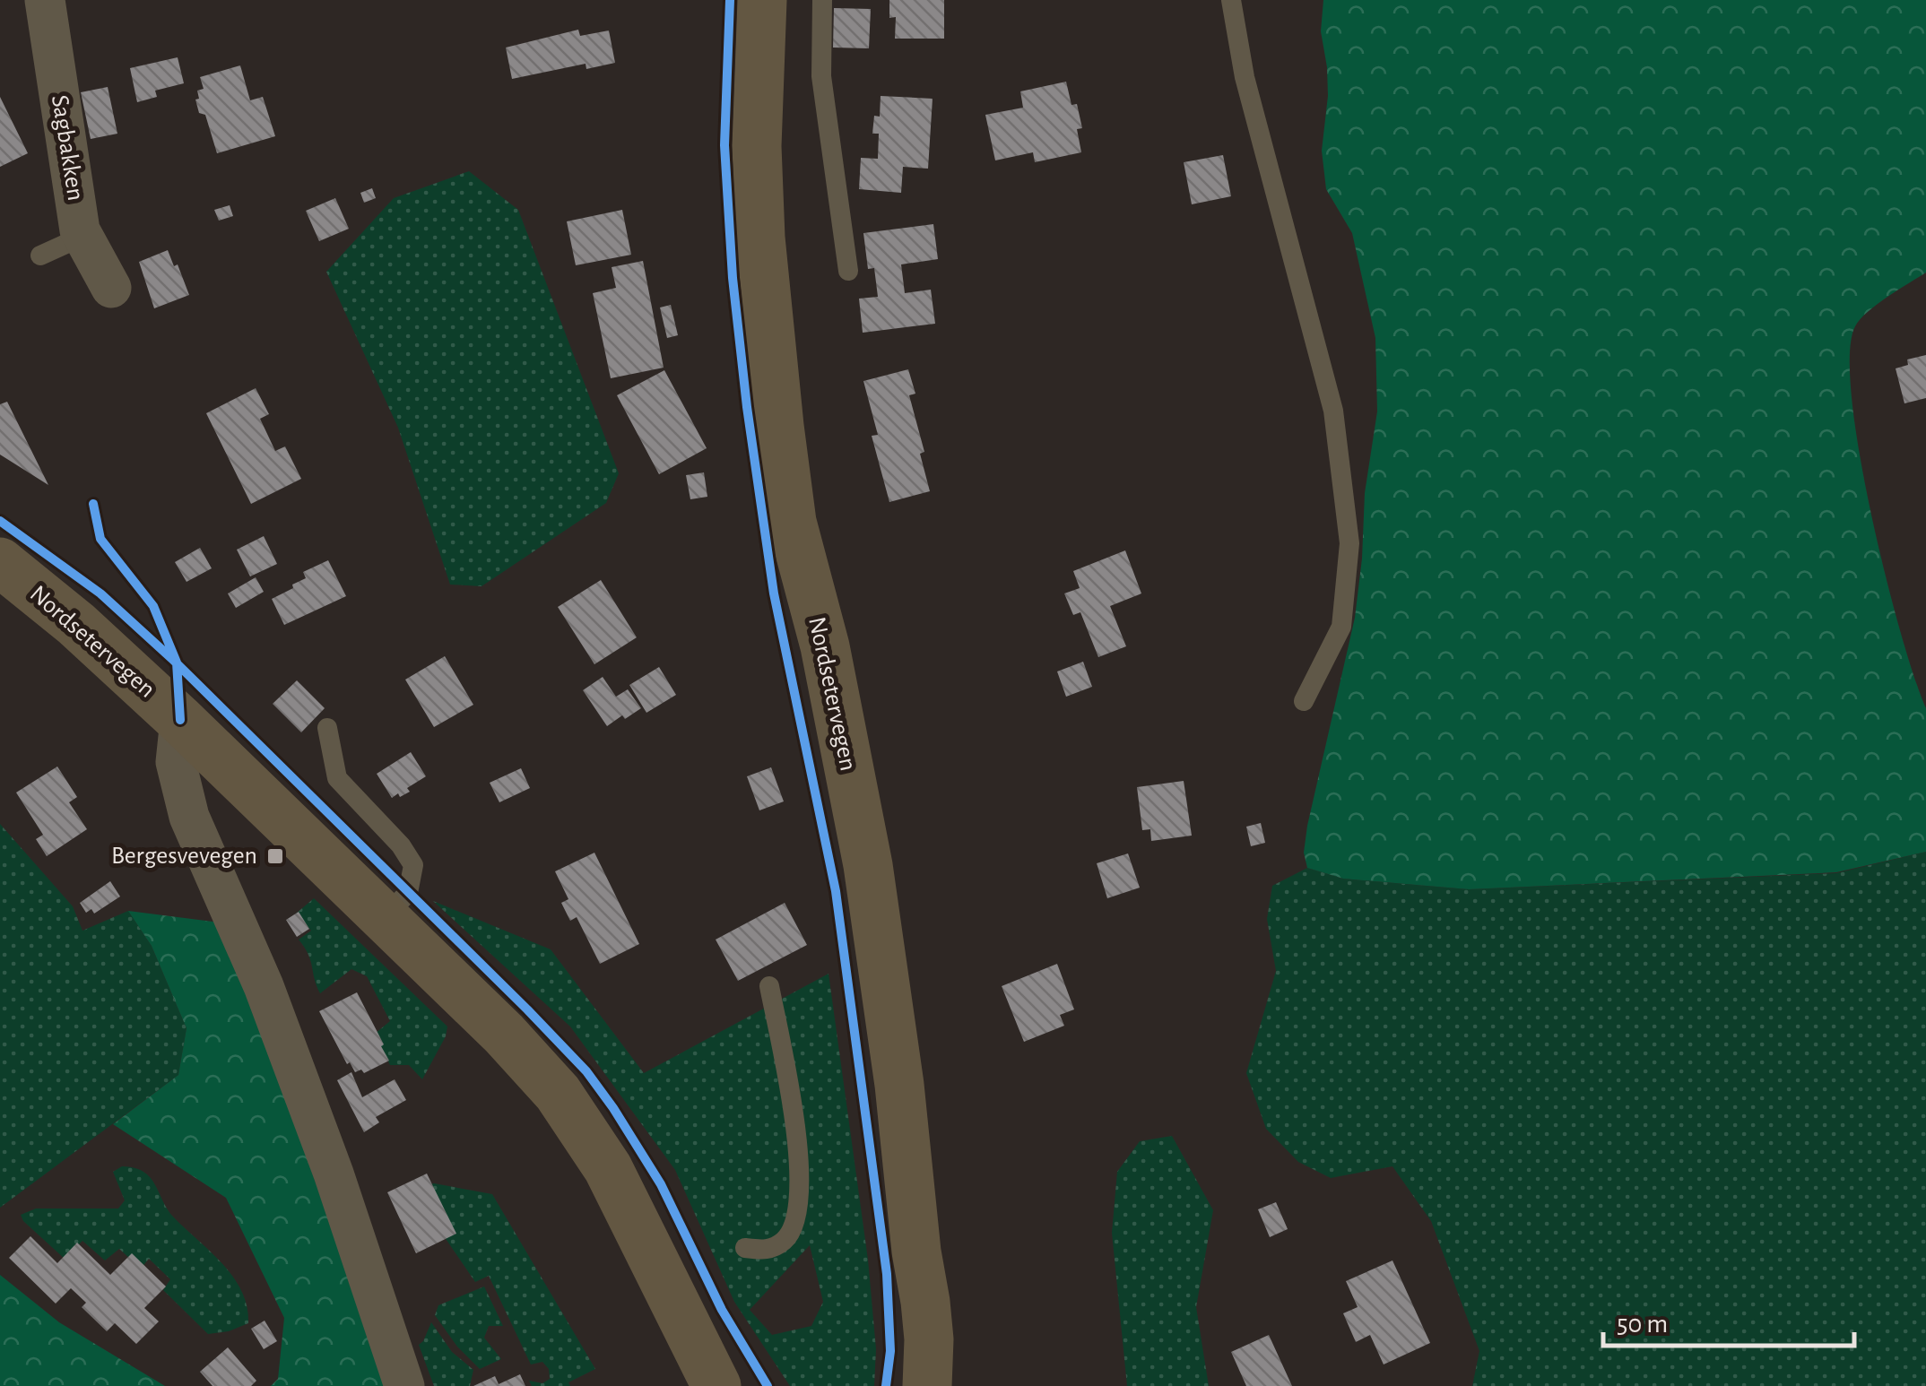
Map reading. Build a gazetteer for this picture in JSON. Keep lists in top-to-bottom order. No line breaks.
{"streets":{"main road":["Nordsetervegen"],"street":["Sagbakken"]},"places":{"transit":["Bergesvevegen"]},"scale_bar":"50 m"}
